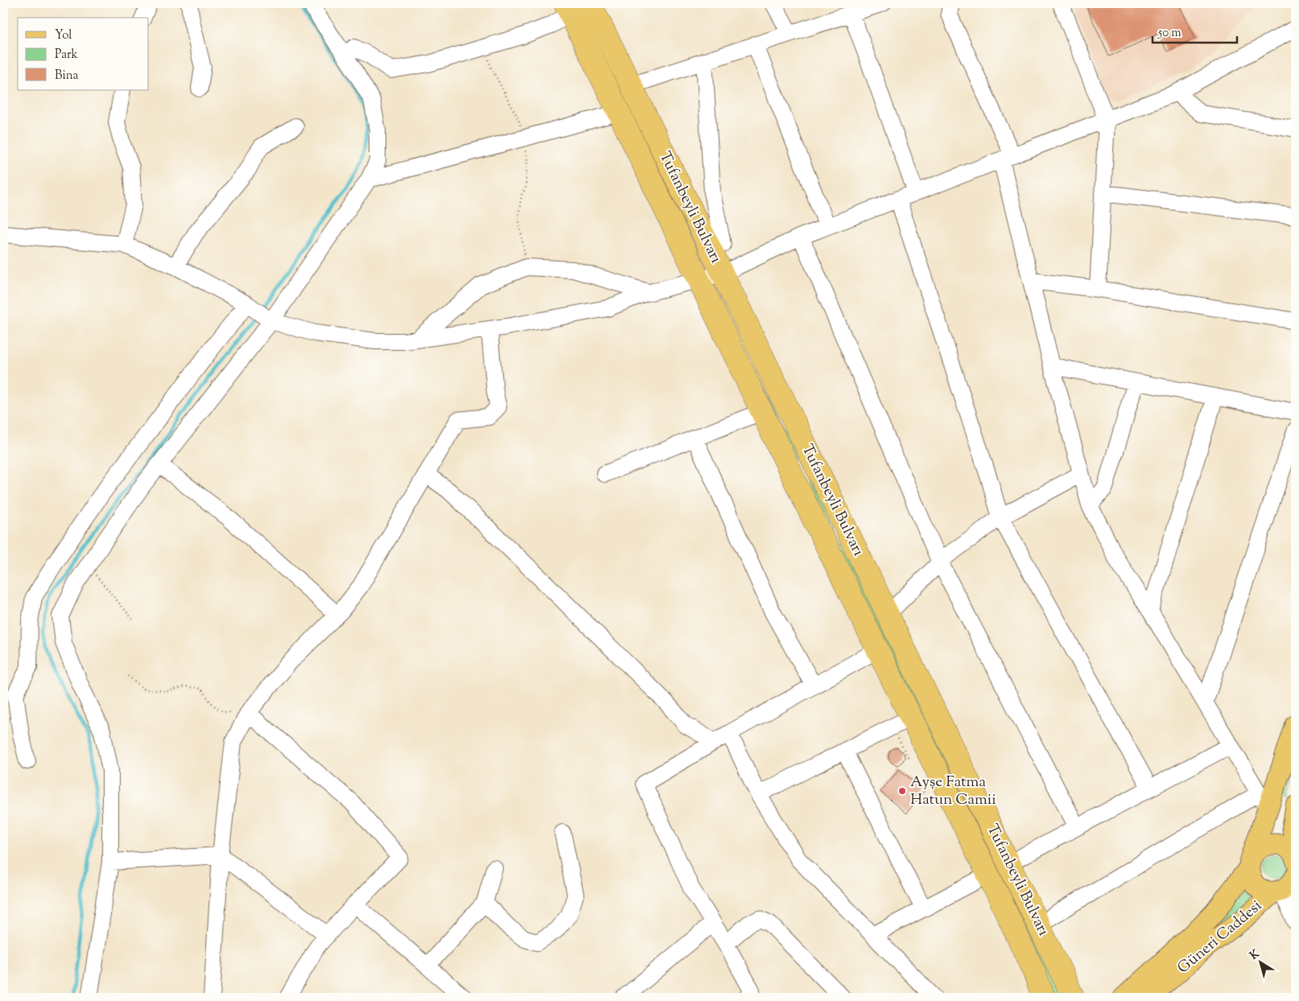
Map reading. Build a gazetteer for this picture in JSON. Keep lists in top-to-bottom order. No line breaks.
{"streets":{"highway":["Tufanbeyli Bulvarı"],"main road":["Güneri Caddesi"]},"places":["Ayşe Fatma Hatun Camii"],"legend":["Yol","Park","Bina"],"scale_bar":"50 m","north":"top left"}
